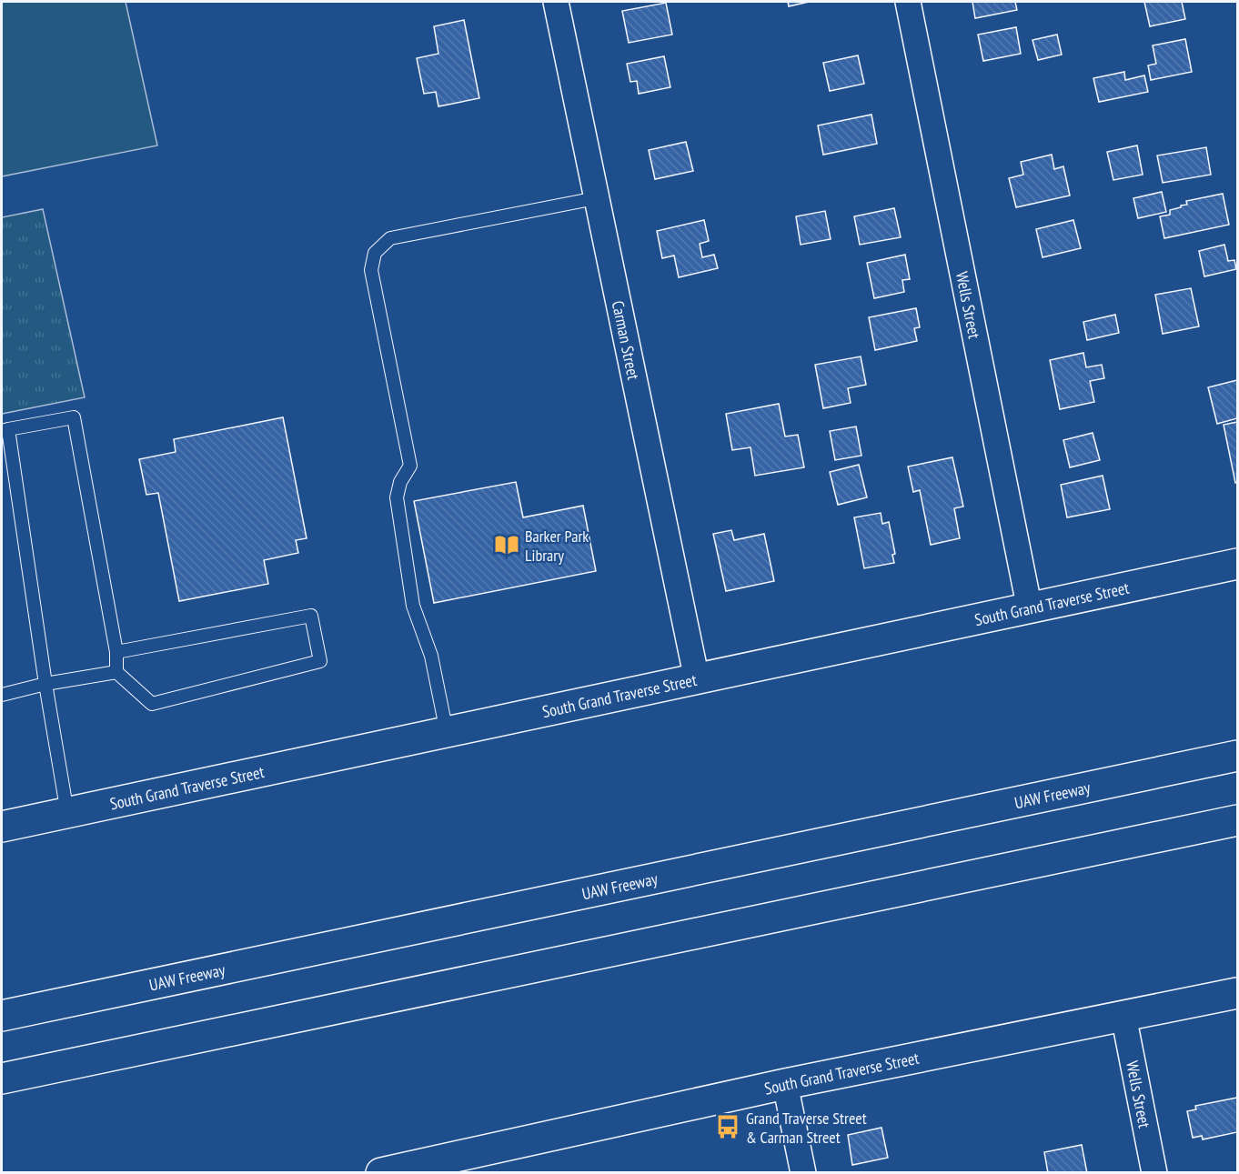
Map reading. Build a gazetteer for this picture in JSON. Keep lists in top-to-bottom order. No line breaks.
{"streets":{"main road":["South Grand Traverse Street","UAW Freeway"],"street":["Wells Street","Carman Street"]},"crossings":[["Wells Street","South Grand Traverse Street"],["Carman Street","South Grand Traverse Street"]],"places":{"library":["Barker Park Library"],"bus stop":["Grand Traverse Street & Carman Street"]}}
